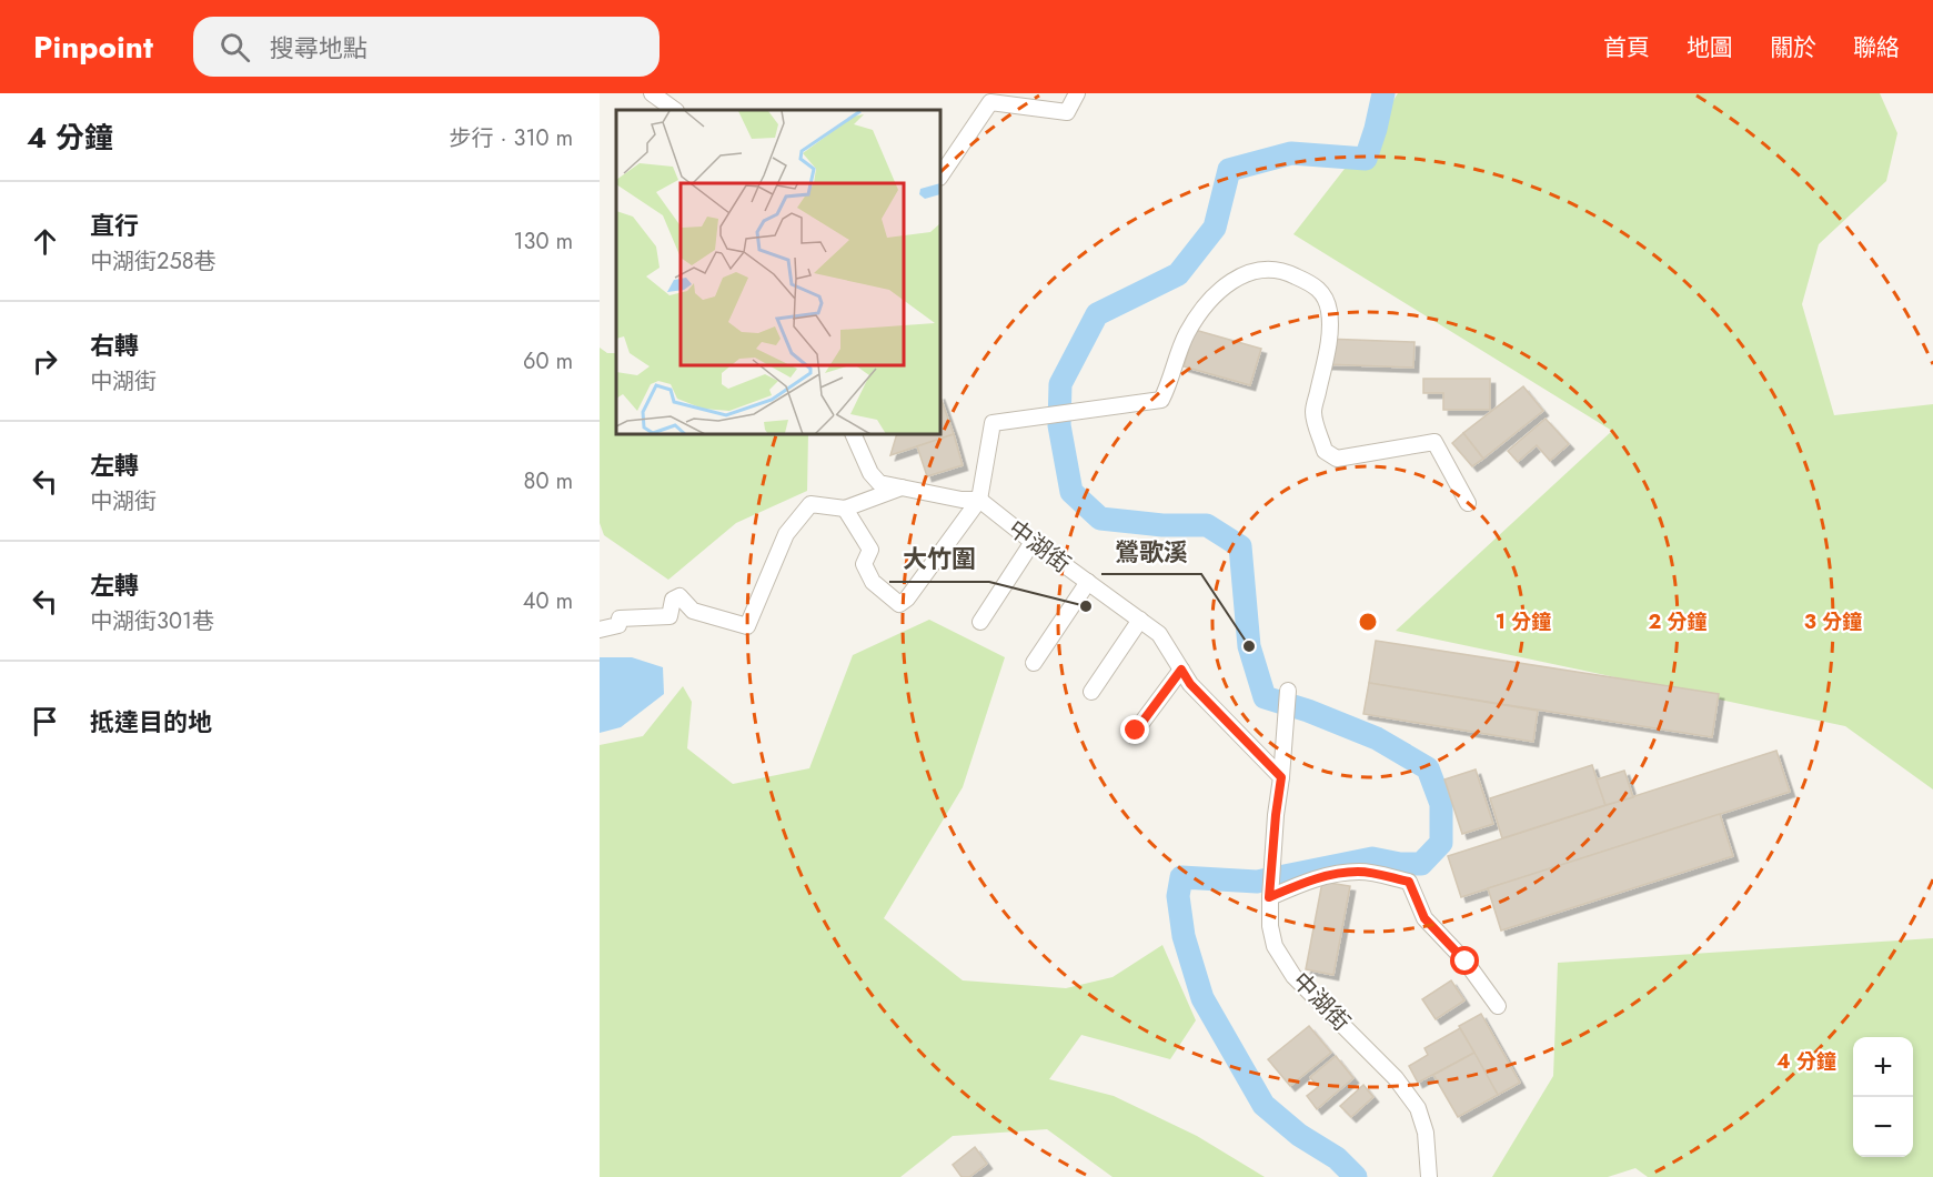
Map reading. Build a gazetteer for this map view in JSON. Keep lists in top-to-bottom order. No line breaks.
{"streets":{"street":["中湖街"]},"places":["大竹圍","鶯歌溪"],"page":{"header":"Pinpoint","search":"搜尋地點","nav":["首頁","地圖","關於","聯絡"],"heading":["4 分鐘","步行 · 310 m"],"list":[["直行","中湖街258巷","130 m"],["右轉","中湖街","60 m"],["左轉","中湖街","80 m"],["左轉","中湖街301巷","40 m"],"抵達目的地"],"map_buttons":["+","−"]},"rings":["1 分鐘","2 分鐘","3 分鐘","4 分鐘"]}
